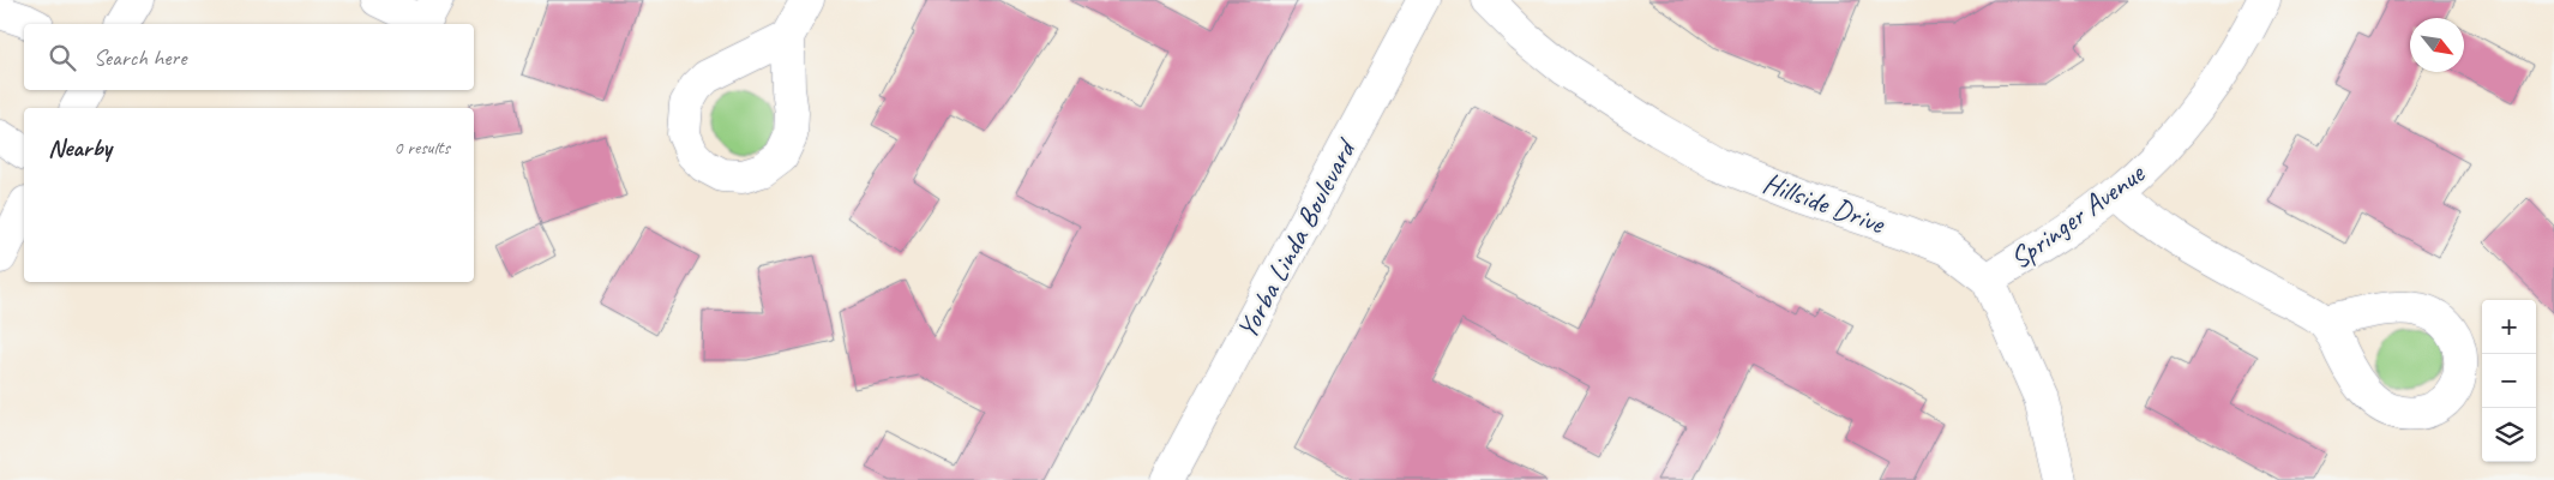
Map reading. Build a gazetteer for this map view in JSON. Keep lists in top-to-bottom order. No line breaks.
{"streets":{"street":["Hillside Drive","Springer Avenue","Yorba Linda Boulevard"]},"crossings":[["Hillside Drive","Springer Avenue"]],"north":"bottom right","page":{"search":"Search here","heading":["Nearby","0 results"],"map_buttons":["+","−"]}}
